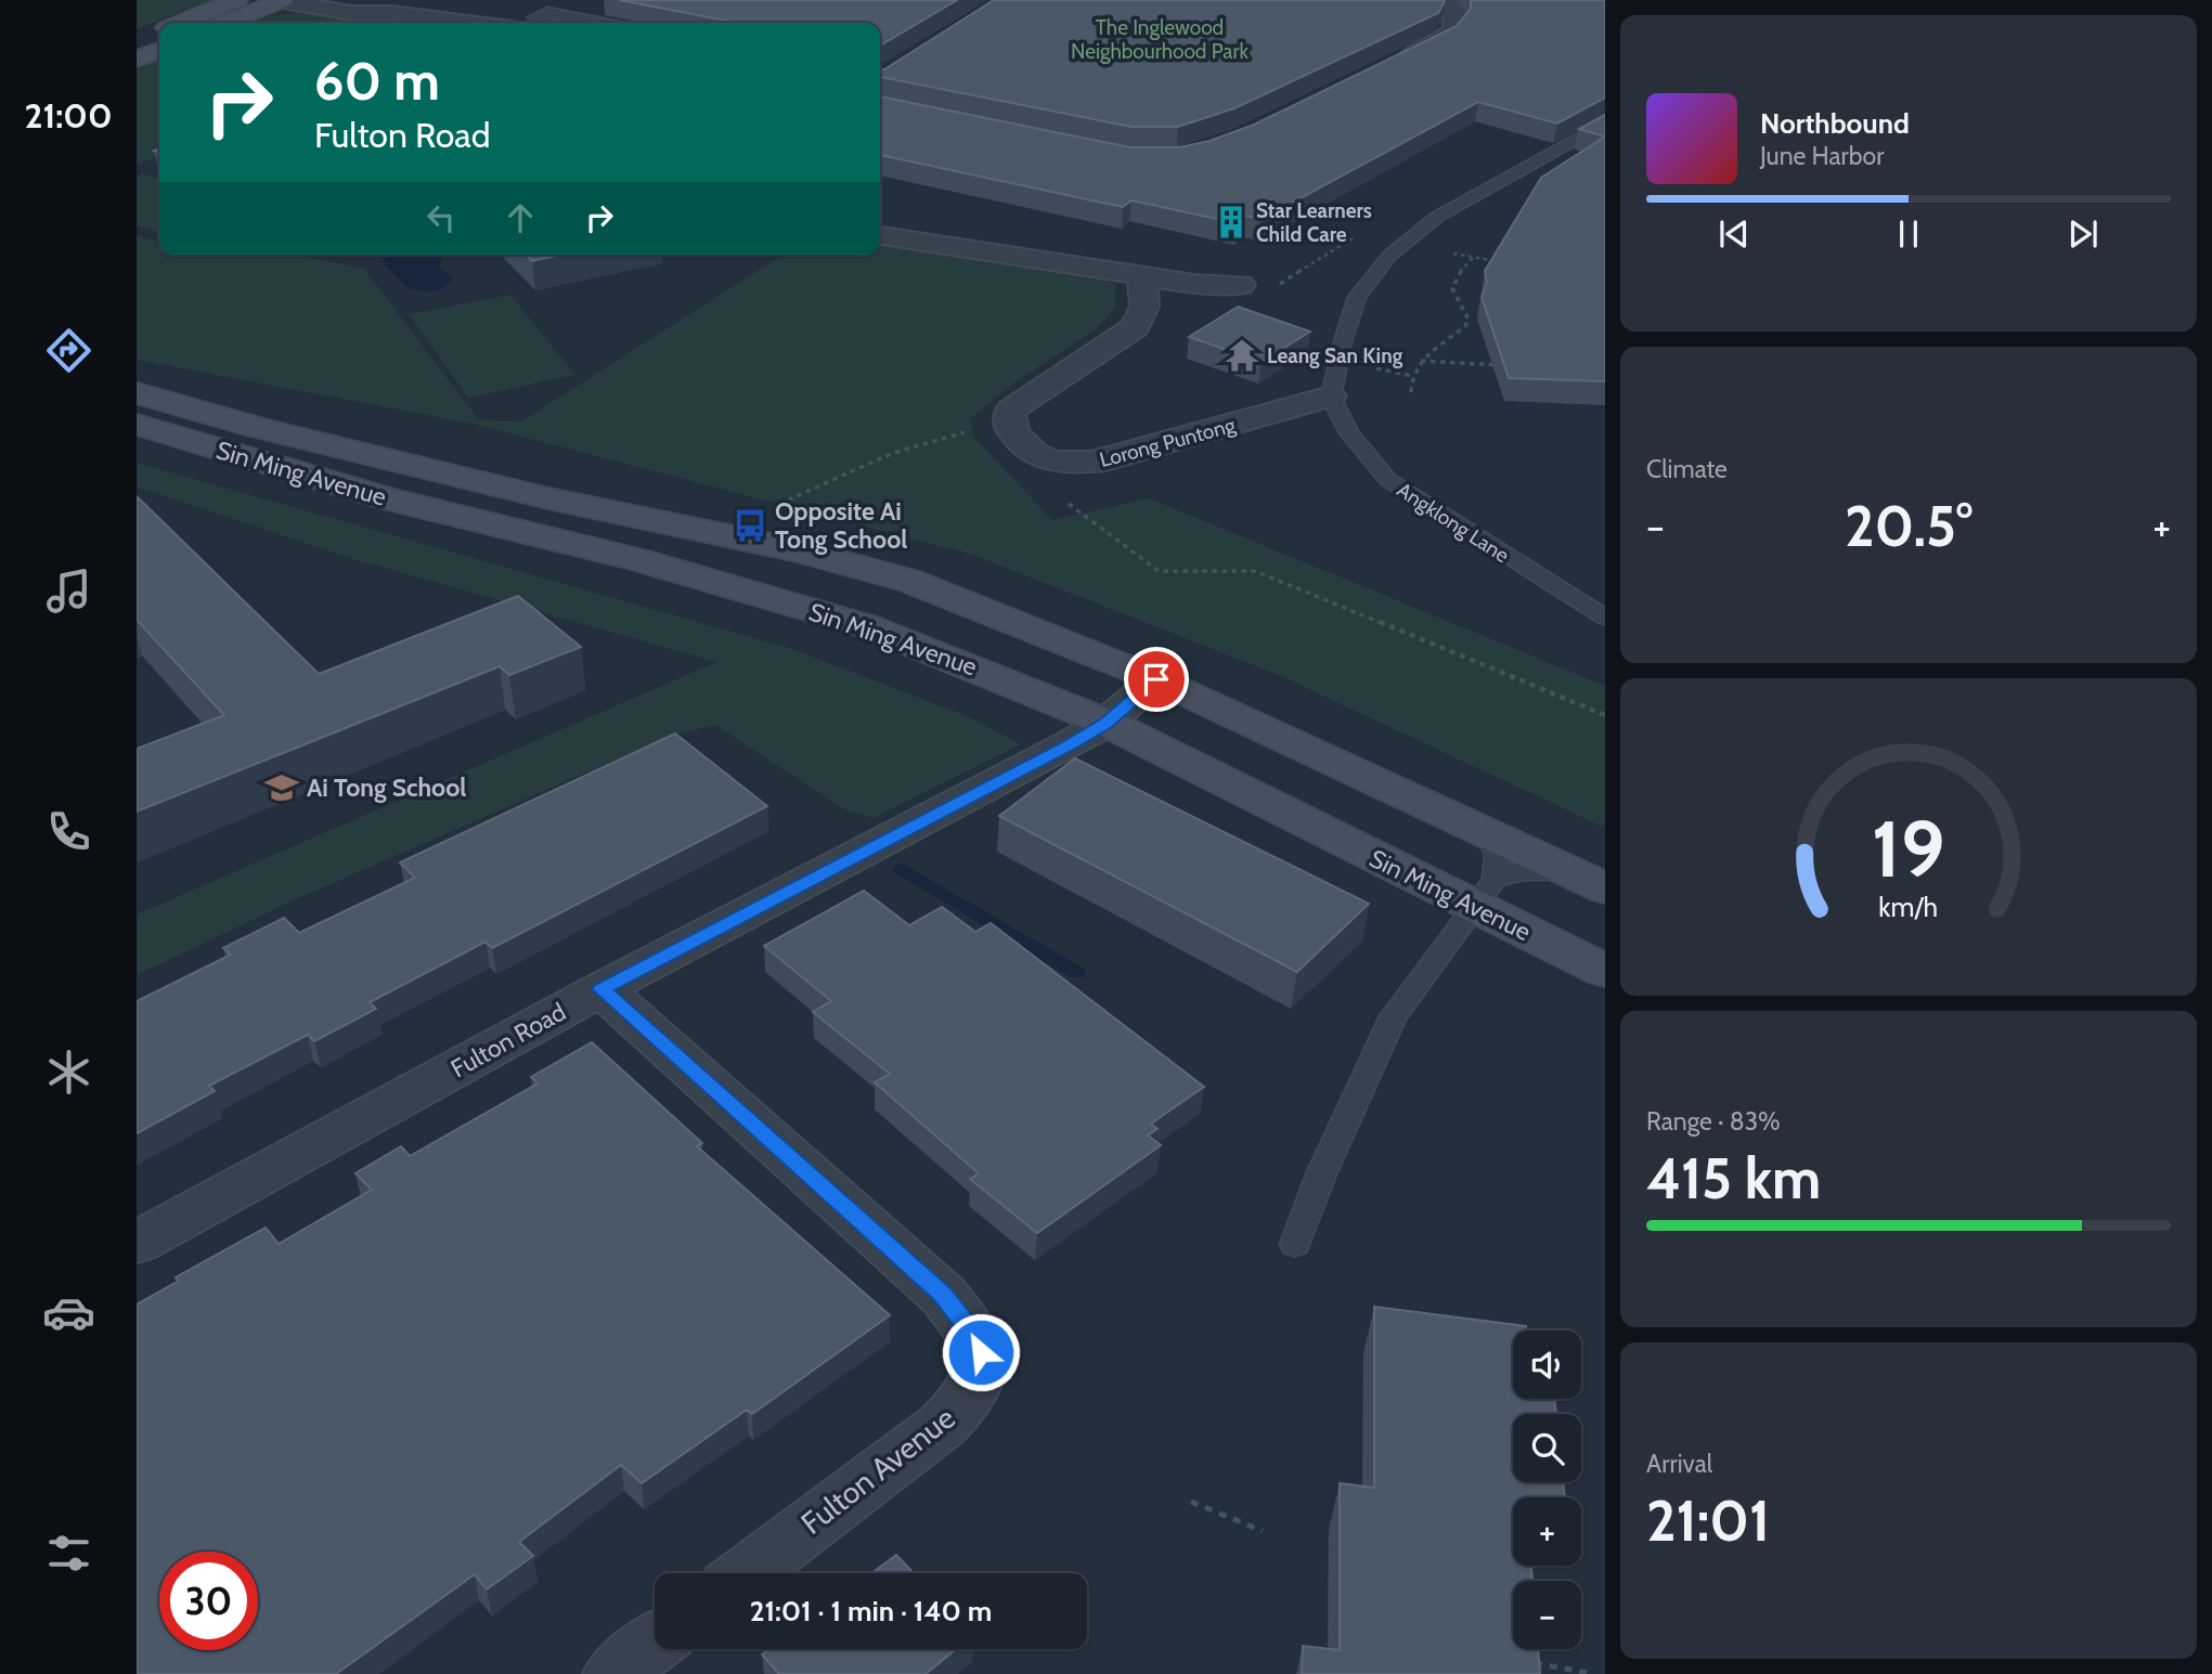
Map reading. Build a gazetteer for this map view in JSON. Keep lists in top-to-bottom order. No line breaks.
{"streets":{"main road":["Sin Ming Avenue"],"street":["Lorong Puntong","Fulton Road","Fulton Avenue"],"lane":["Angklong Lane"]},"crossings":[["Lorong Puntong","Angklong Lane"],["Sin Ming Avenue","Fulton Road"],["Fulton Road","Fulton Avenue"]],"parks":["The Inglewood Neighbourhood Park"],"places":{"building":["Star Learners Child Care"],"temple":["Leang San King"],"bus stop":["Opposite Ai Tong School"],"school or university":["Ai Tong School"]},"page":{"tabs":"21:00","turn":["60 m","Fulton Road"],"song":["Northbound","June Harbor"],"tile":["Climate",["Range · 83%","415 km"],["Arrival","21:01"]],"heat":["−","20.5°","+"],"map_buttons":["+","−"],"limit":"30","trip":"21:01 · 1 min · 140 m","gauge":["19","km/h"]}}
